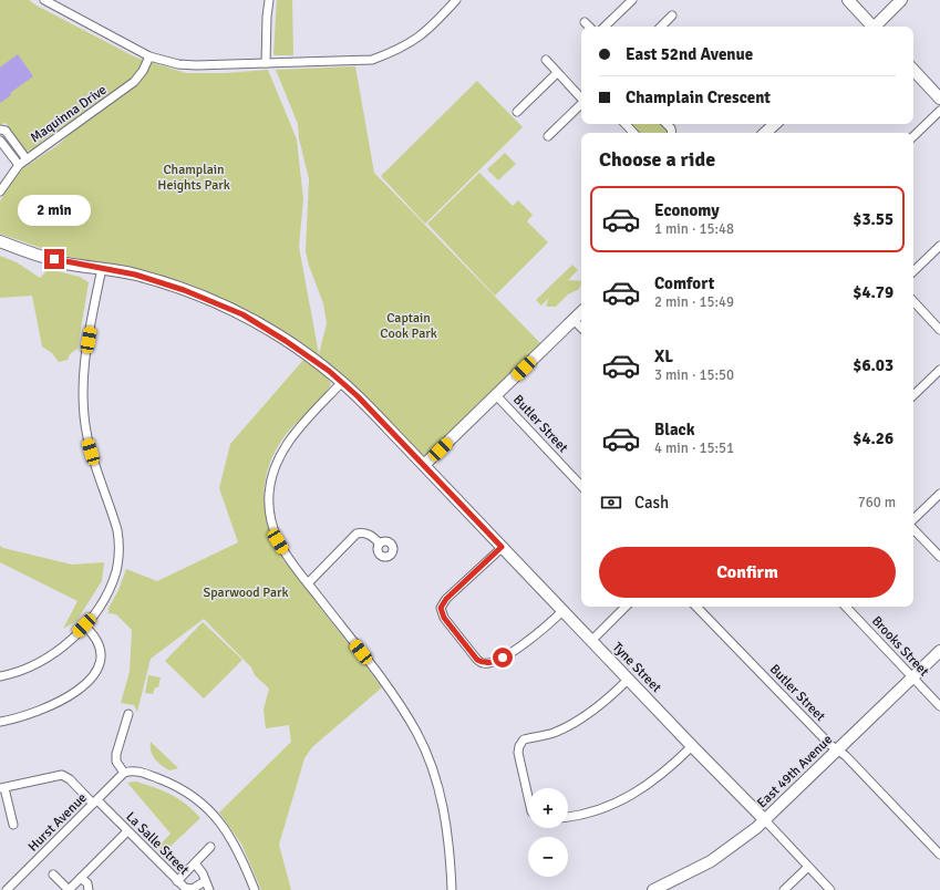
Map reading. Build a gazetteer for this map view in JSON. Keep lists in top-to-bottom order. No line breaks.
{"streets":{"street":["Maquinna Drive","Butler Street","Brooks Street","Tyne Street","East 49th Avenue","Hurst Avenue","La Salle Street"]},"crossings":[["Butler Street","East 49th Avenue"],["Brooks Street","East 49th Avenue"],["Tyne Street","East 49th Avenue"],["Hurst Avenue","La Salle Street"]],"parks":["Champlain Heights Park","Captain Cook Park","Sparwood Park"],"page":{"banner":["East 52nd Avenue","Champlain Crescent"],"heading":"Choose a ride","list":[{"name":"Economy","note":"1 min · 15:48","value":"$3.55"},{"name":"Comfort","note":"2 min · 15:49","value":"$4.79"},{"name":"XL","note":"3 min · 15:50","value":"$6.03"},{"name":"Black","note":"4 min · 15:51","value":"$4.26"}],"bubble":"2 min","pay":["Cash","760 m"],"buttons":"Confirm","map_buttons":["+","−"]}}
